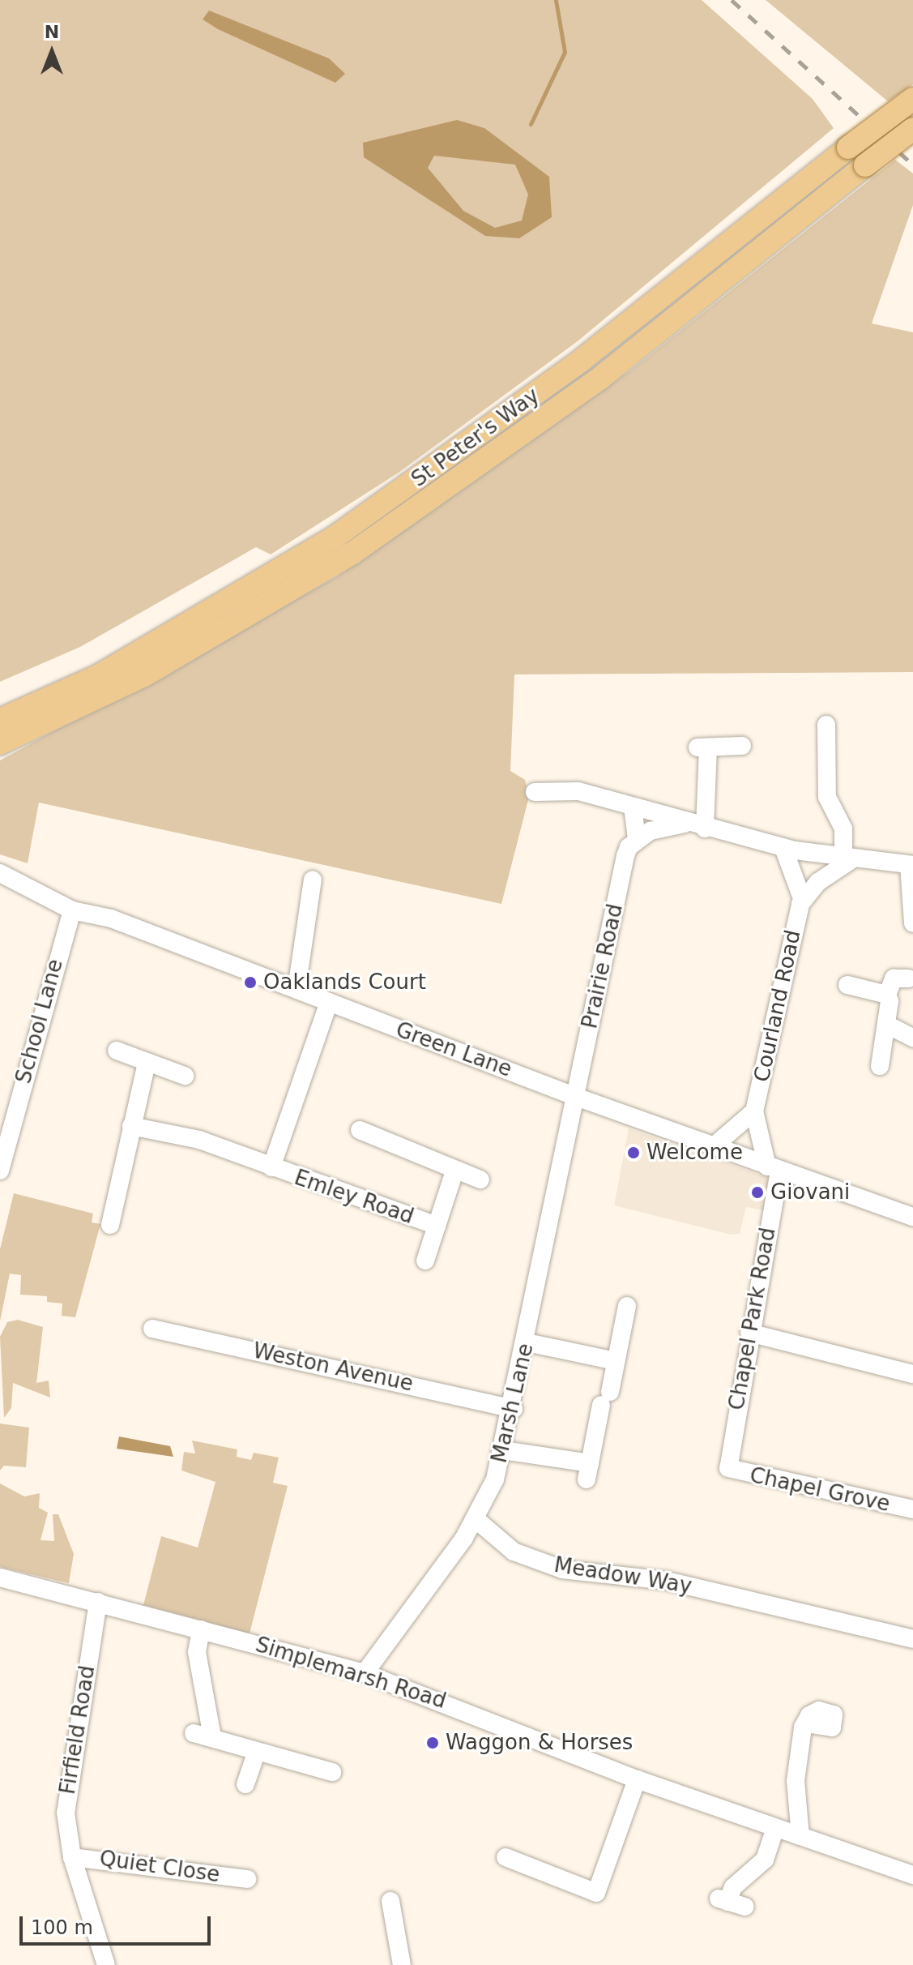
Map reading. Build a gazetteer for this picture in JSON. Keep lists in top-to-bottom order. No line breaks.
{"streets":{"main road":["St Peter's Way"],"street":["Prairie Road","Courland Road","School Lane","Green Lane","Emley Road","Chapel Park Road","Weston Avenue","Marsh Lane","Chapel Grove","Meadow Way","Simplemarsh Road","Firfield Road","Quiet Close"]},"crossings":[["Prairie Road","Green Lane"],["Prairie Road","Marsh Lane"],["Courland Road","Green Lane"],["Courland Road","Chapel Park Road"],["School Lane","Green Lane"],["Green Lane","Emley Road"],["Green Lane","Chapel Park Road"],["Green Lane","Marsh Lane"],["Chapel Park Road","Chapel Grove"],["Weston Avenue","Marsh Lane"],["Marsh Lane","Meadow Way"],["Marsh Lane","Simplemarsh Road"],["Simplemarsh Road","Firfield Road"],["Firfield Road","Quiet Close"]],"places":["Oaklands Court","Welcome","Giovani","Waggon & Horses"],"scale_bar":"100 m","north":"top"}
